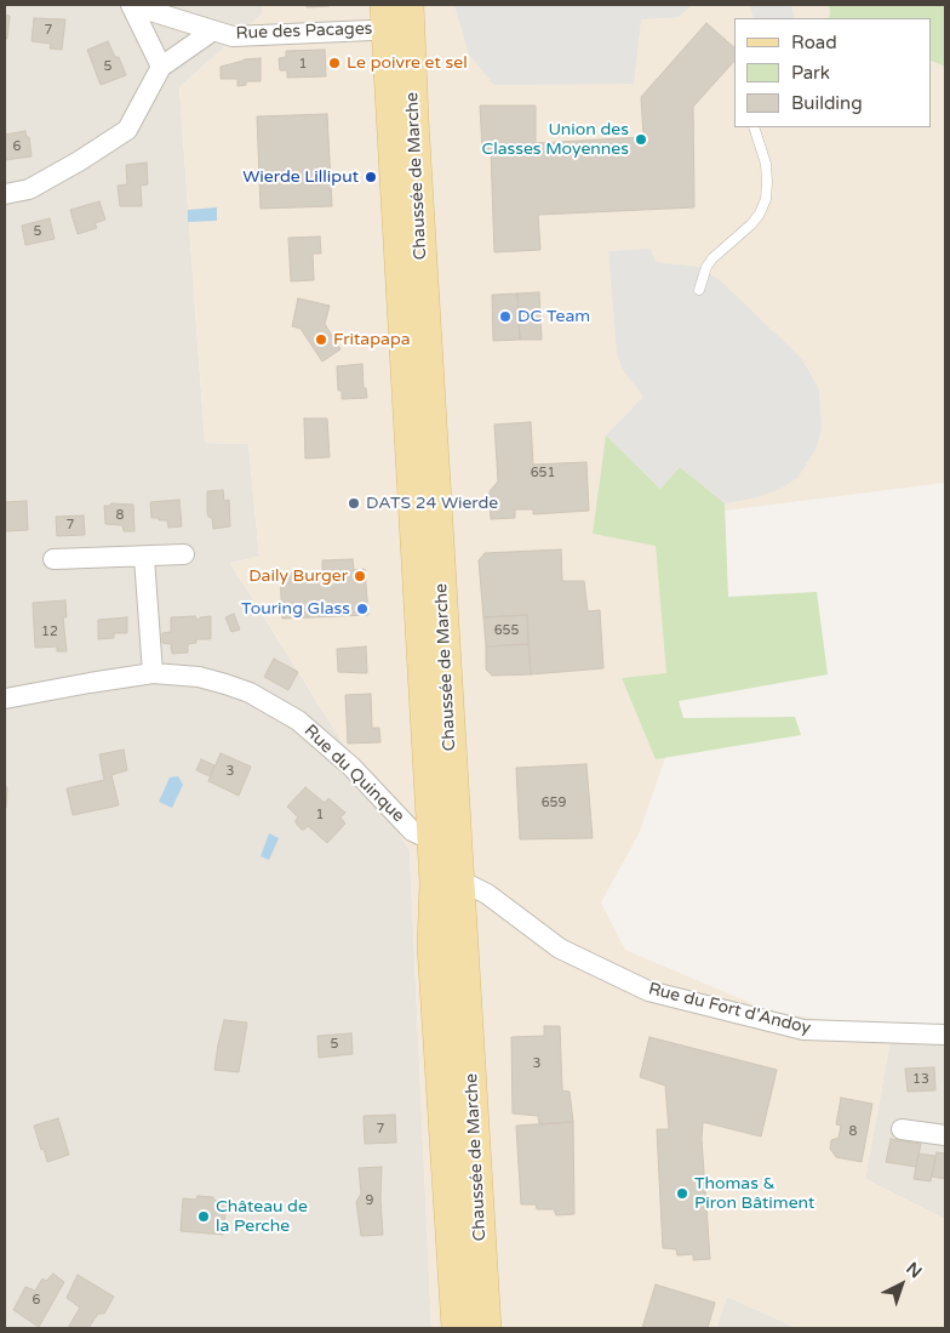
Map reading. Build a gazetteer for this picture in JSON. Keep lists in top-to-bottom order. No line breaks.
{"streets":{"main road":["Chaussée de Marche"],"street":["Rue des Pacages","Rue du Quinque","Rue du Fort d'Andoy"]},"crossings":[["Rue des Pacages","Chaussée de Marche"],["Chaussée de Marche","Rue du Quinque"],["Chaussée de Marche","Rue du Fort d'Andoy"]],"places":["Le poivre et sel","Union des Classes Moyennes","Wierde Lilliput","DC Team","Fritapapa","DATS 24 Wierde","Daily Burger","Touring Glass","Thomas & Piron Bâtiment","Château de la Perche"],"house_numbers":["7","1","5","6","5","651","8","7","655","12","3","659","1","5","3","13","7","8","9","6"],"legend":["Road","Park","Building"],"north":"top right"}
